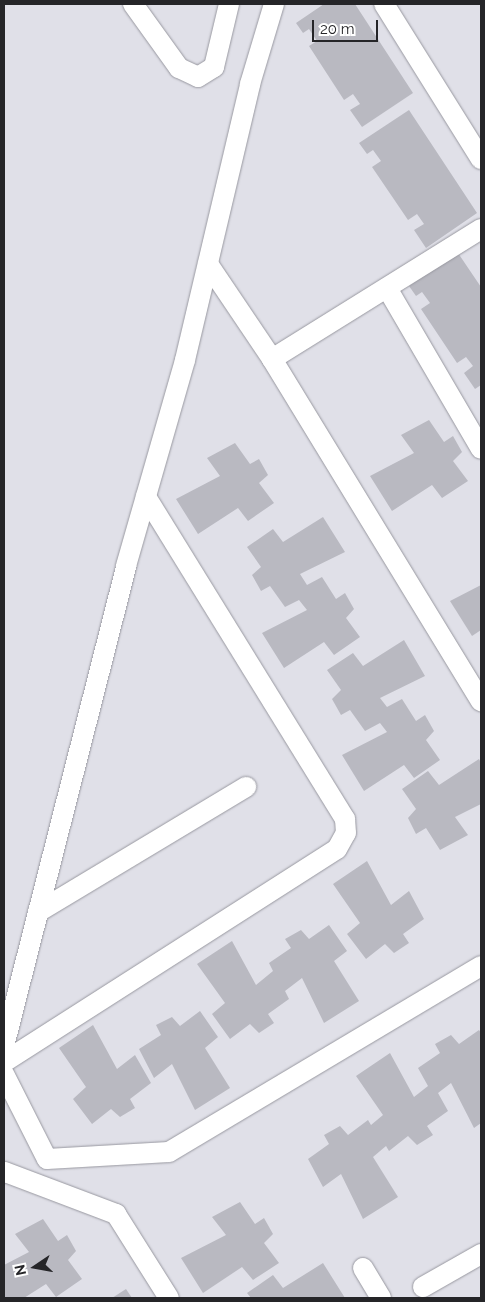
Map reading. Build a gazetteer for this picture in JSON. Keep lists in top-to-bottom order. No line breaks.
{"scale_bar":"20 m","north":"left"}
